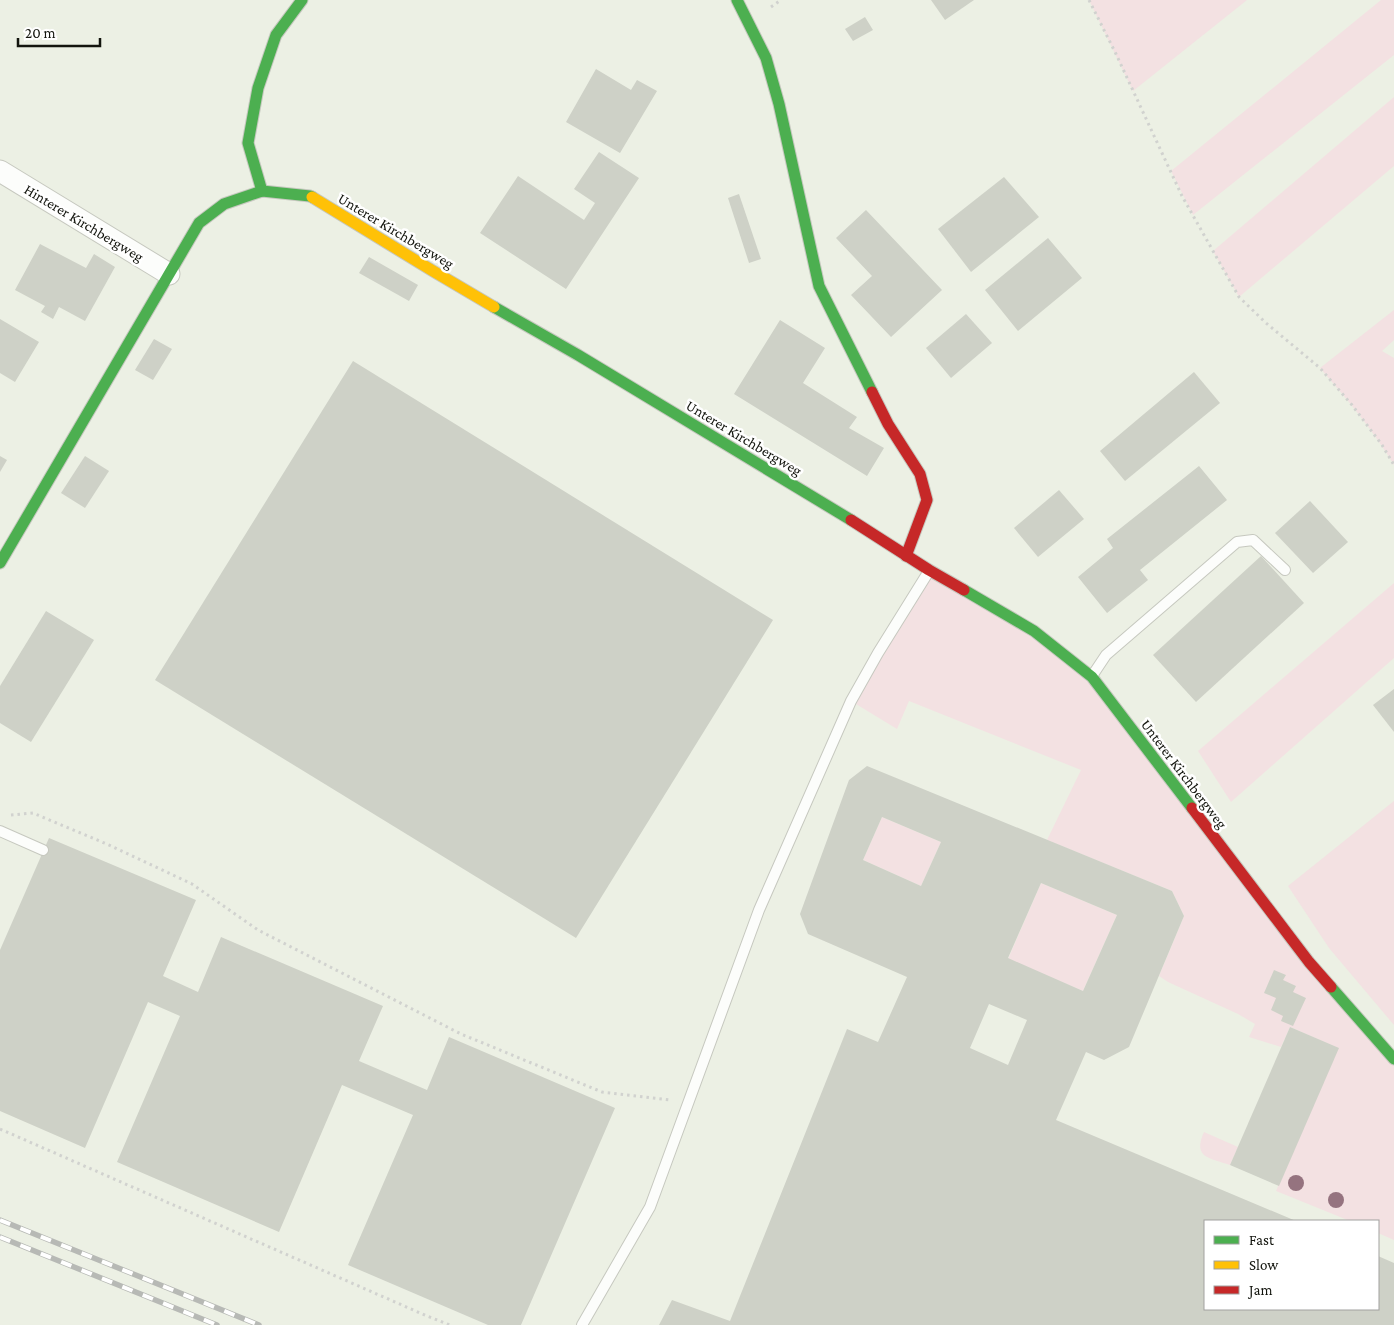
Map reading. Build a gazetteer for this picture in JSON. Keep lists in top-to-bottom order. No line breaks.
{"streets":{"street":["Hinterer Kirchbergweg","Unterer Kirchbergweg"]},"crossings":[["Hinterer Kirchbergweg","Unterer Kirchbergweg"]],"legend":["Fast","Slow","Jam"],"scale_bar":"20 m"}
